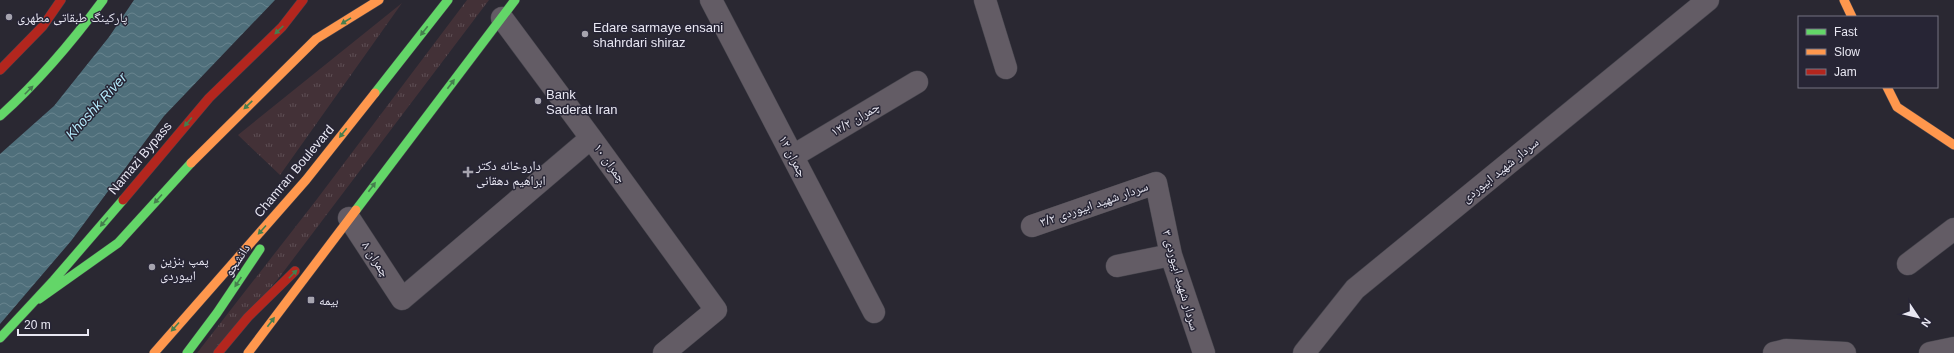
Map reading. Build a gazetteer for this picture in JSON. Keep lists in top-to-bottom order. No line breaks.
{"streets":{"main road":["Namazi Bypass","Chamran Boulevard","دانشجو"],"street":["۱۲/۲ چمران","۱۲ چمران","۱۰ چمران","سردار شهید ابیوردی","۳/۲ سردار شهید ابیوردی","۸ چمران","۳ سردار شهید ابیوردی"]},"crossings":[["۱۲/۲ چمران","۱۲ چمران"],["۱۰ چمران","۸ چمران"],["Chamran Boulevard","دانشجو"],["۳/۲ سردار شهید ابیوردی","۳ سردار شهید ابیوردی"]],"water":["Khoshk River"],"places":{"other":["پارکینگ طبقاتی مطهری","Edare sarmaye ensani shahrdari shiraz","Bank Saderat Iran","پمپ بنزین ابیوردی"],"health":["داروخانه دکتر ابراهیم دهقانی"],"transit":["بیمه"]},"legend":["Fast","Slow","Jam"],"scale_bar":"20 m","north":"bottom right"}
